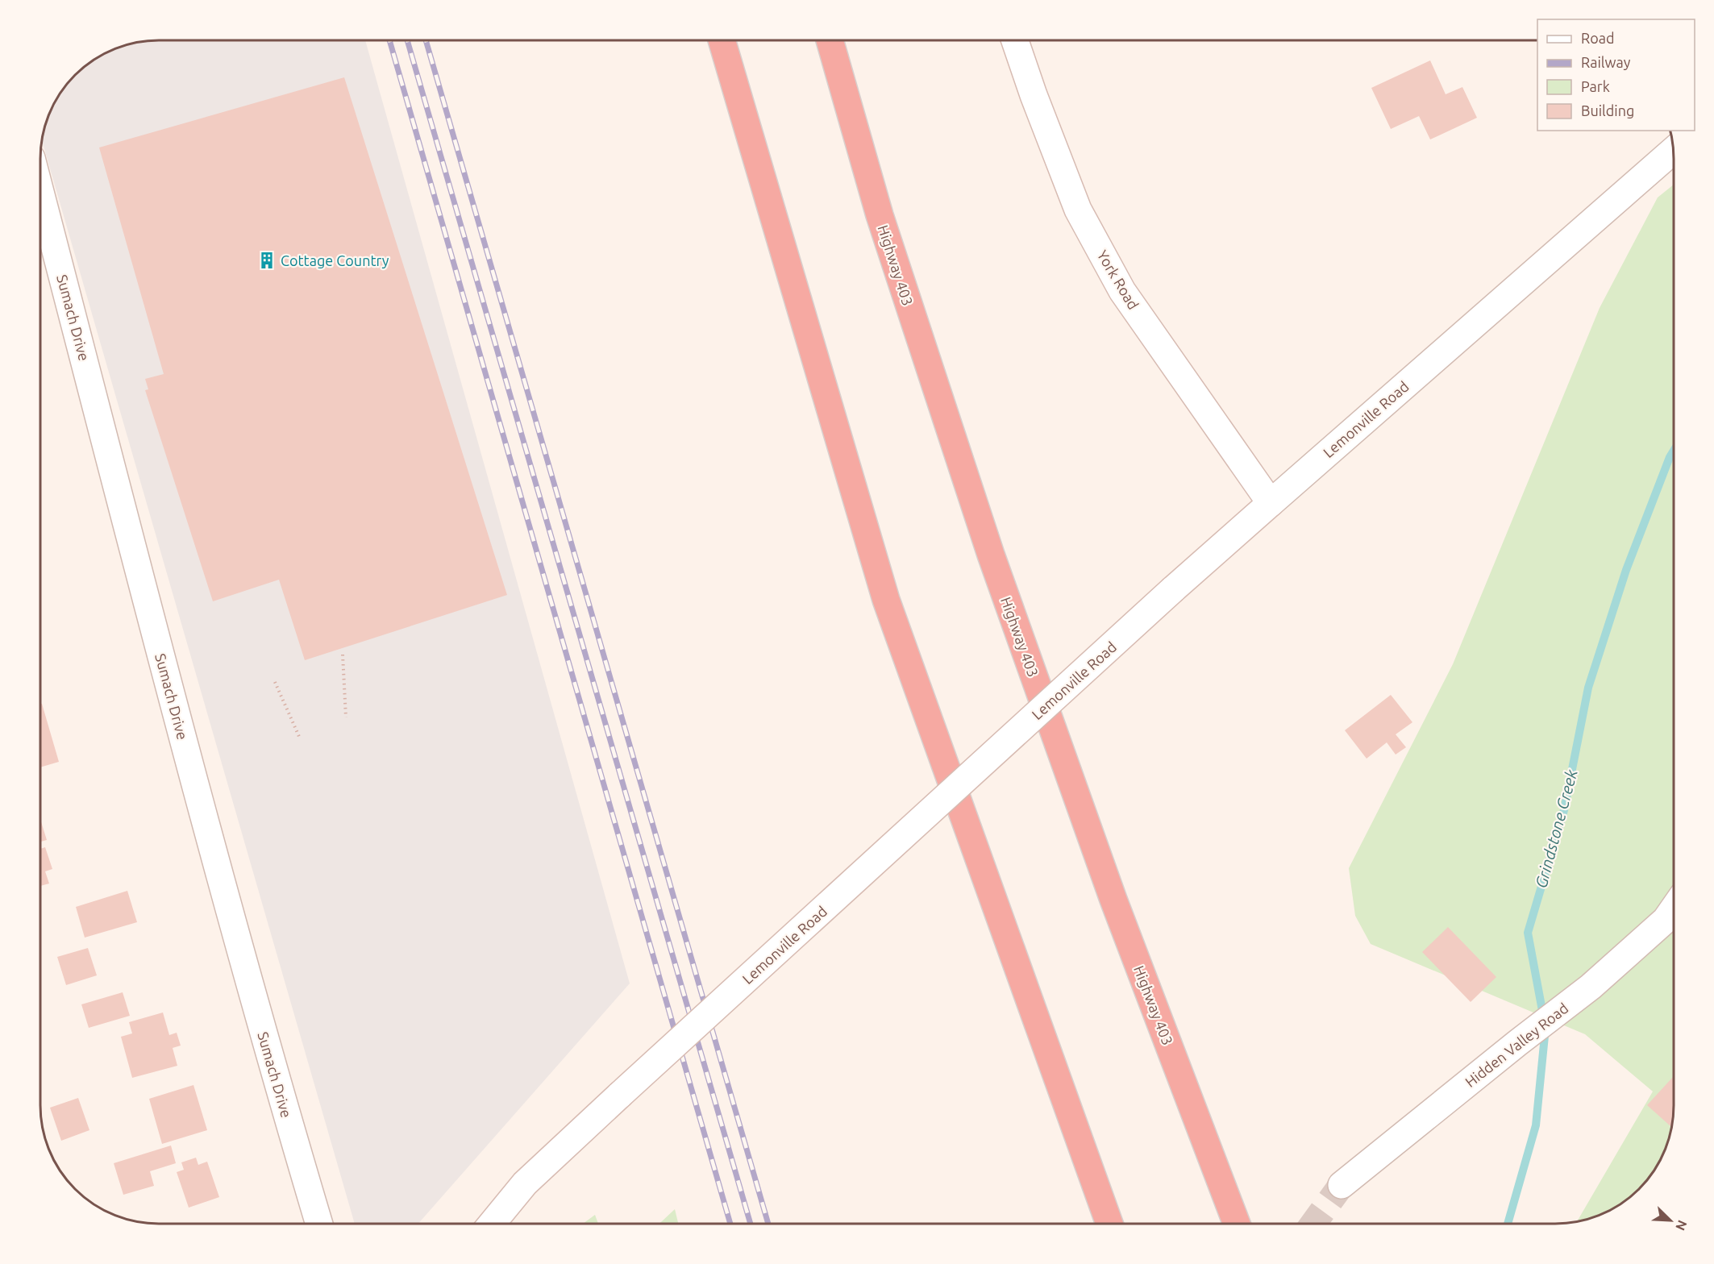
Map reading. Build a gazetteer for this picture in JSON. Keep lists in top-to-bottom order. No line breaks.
{"streets":{"highway":["Highway 403"],"street":["York Road","Sumach Drive","Lemonville Road","Hidden Valley Road"]},"crossings":[["York Road","Lemonville Road"]],"water":["Grindstone Creek"],"places":{"building":["Cottage Country"]},"legend":["Road","Railway","Park","Building"],"north":"bottom right"}
